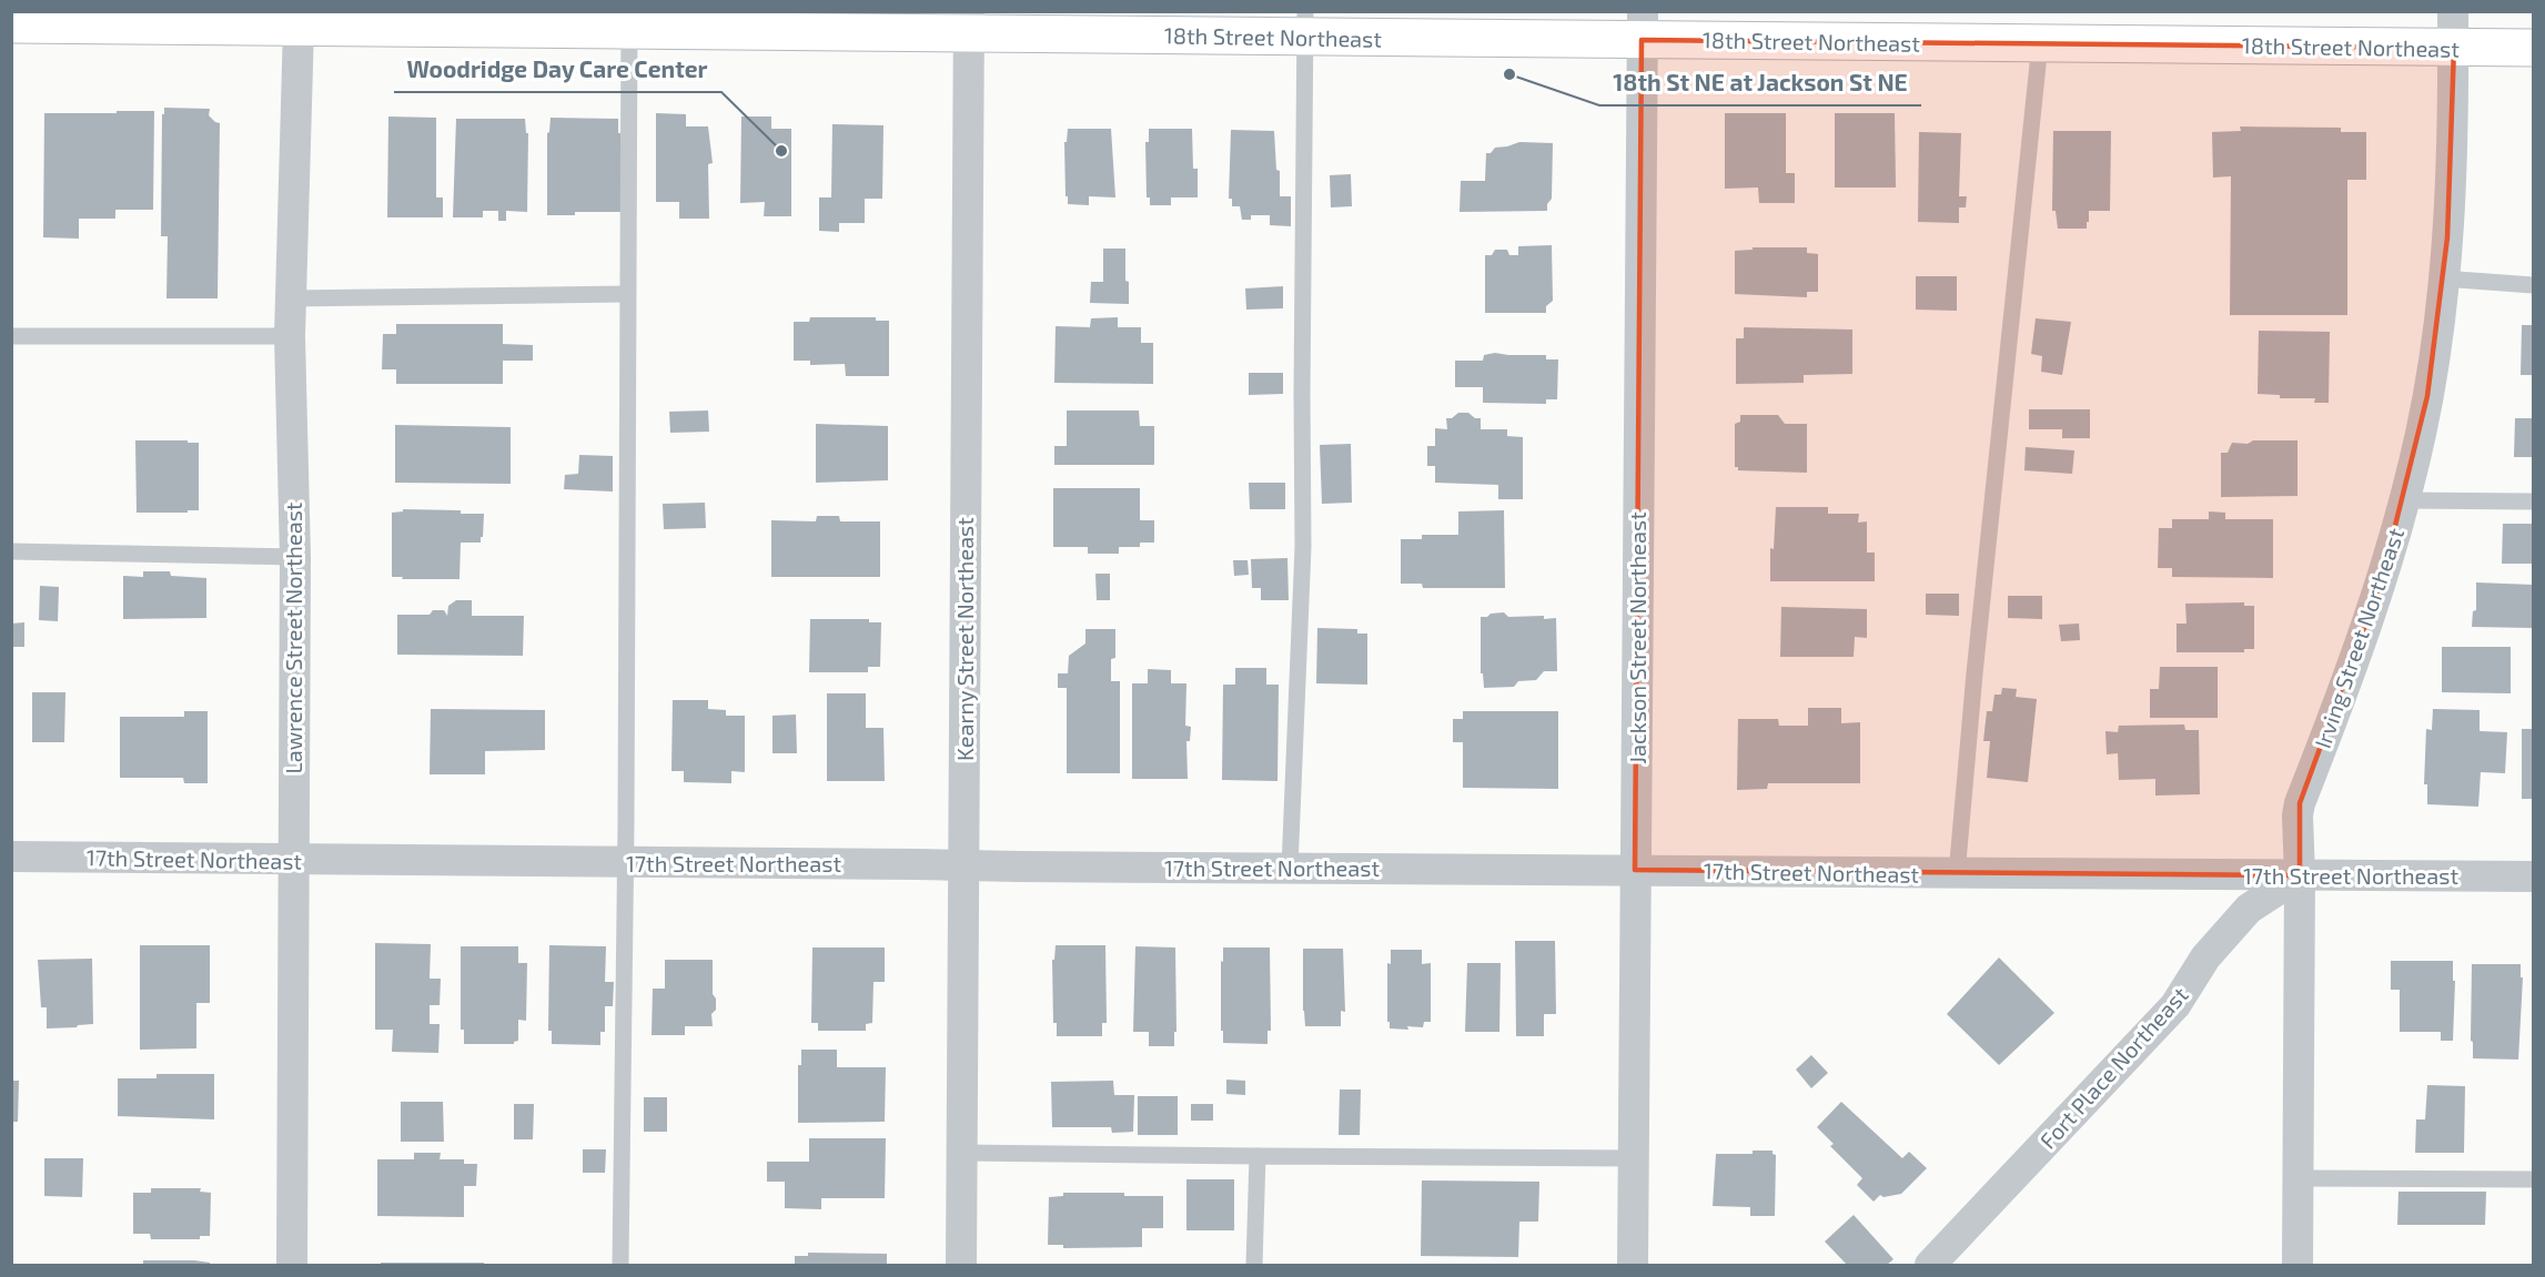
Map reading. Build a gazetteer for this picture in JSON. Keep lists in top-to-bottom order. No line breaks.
{"streets":{"main road":["18th Street Northeast"],"street":["Lawrence Street Northeast","Jackson Street Northeast","Irving Street Northeast","Kearny Street Northeast","17th Street Northeast","Fort Place Northeast"]},"crossings":[["18th Street Northeast","Lawrence Street Northeast"],["18th Street Northeast","Jackson Street Northeast"],["18th Street Northeast","Irving Street Northeast"],["18th Street Northeast","Kearny Street Northeast"],["Lawrence Street Northeast","17th Street Northeast"],["Jackson Street Northeast","17th Street Northeast"],["Irving Street Northeast","17th Street Northeast"],["Irving Street Northeast","Fort Place Northeast"],["Kearny Street Northeast","17th Street Northeast"],["17th Street Northeast","Fort Place Northeast"]],"places":["18th St NE at Jackson St NE","Woodridge Day Care Center"]}
